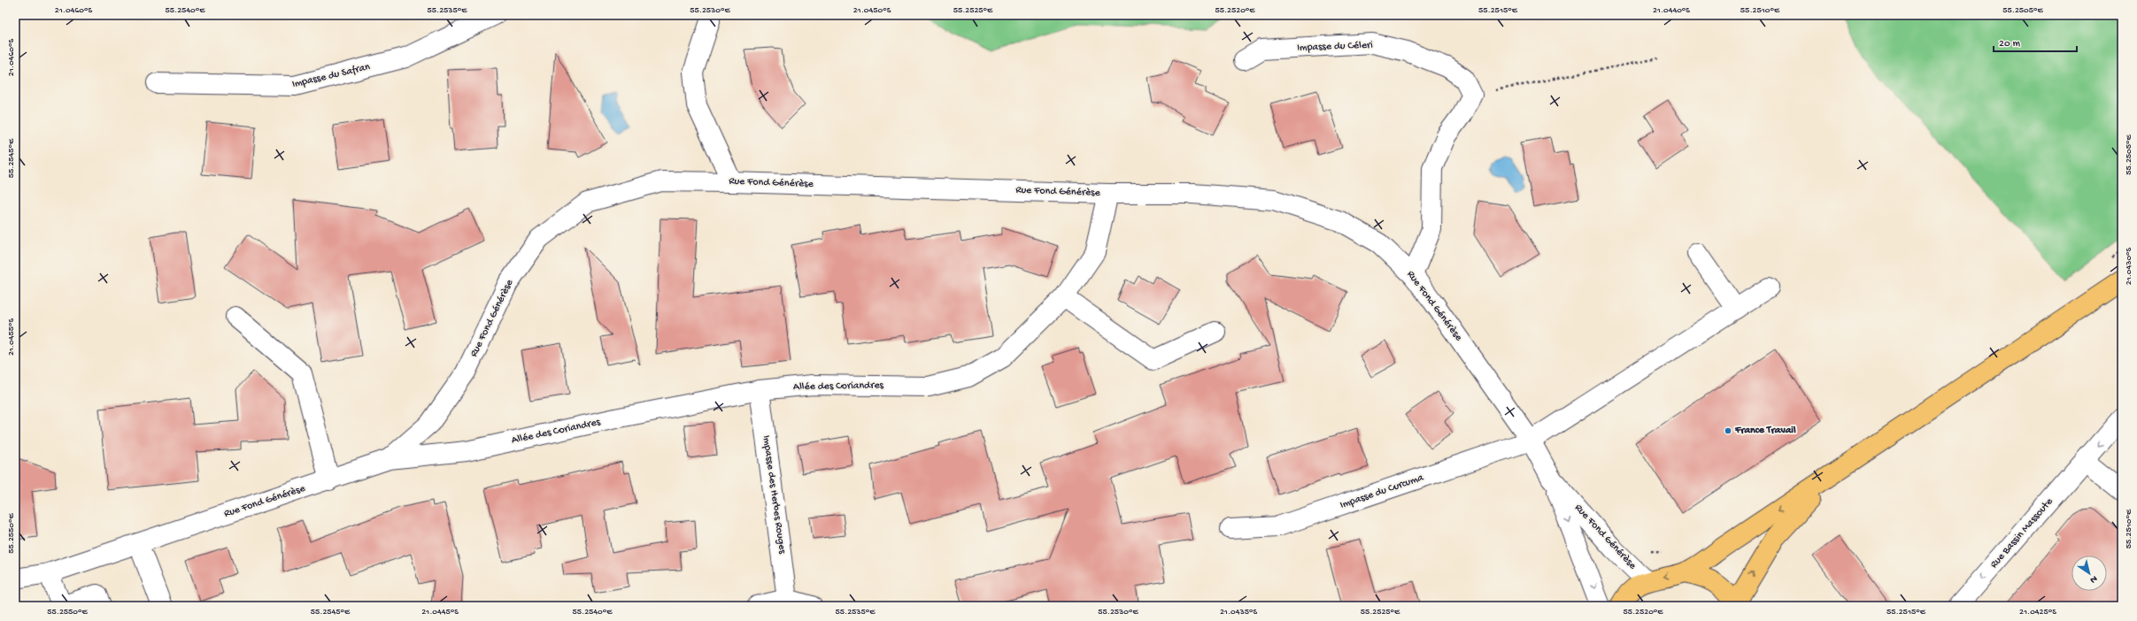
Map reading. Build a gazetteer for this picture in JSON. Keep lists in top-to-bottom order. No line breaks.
{"streets":{"street":["Impasse du Céleri","Impasse du Safran","Rue Fond Générèse","Allée des Coriandres","Impasse du Curcuma","Impasse des Herbes Rouges","Rue Bassin Massoute"]},"crossings":[["Rue Fond Générèse","Allée des Coriandres"],["Rue Fond Générèse","Impasse du Curcuma"],["Allée des Coriandres","Impasse des Herbes Rouges"]],"one_way":["Rue Bassin Massoute"],"places":["France Travail"],"scale_bar":"20 m","north":"bottom right","coordinates":["21.0460°S","55.2540°E","55.2535°E","55.2530°E","21.0450°S","55.2525°E","55.2520°E","55.2515°E","21.0440°S","55.2510°E","55.2505°E","55.2545°E","21.0430°S","21.0455°S","55.2550°E","21.0445°S","21.0435°S","21.0425°S"]}
